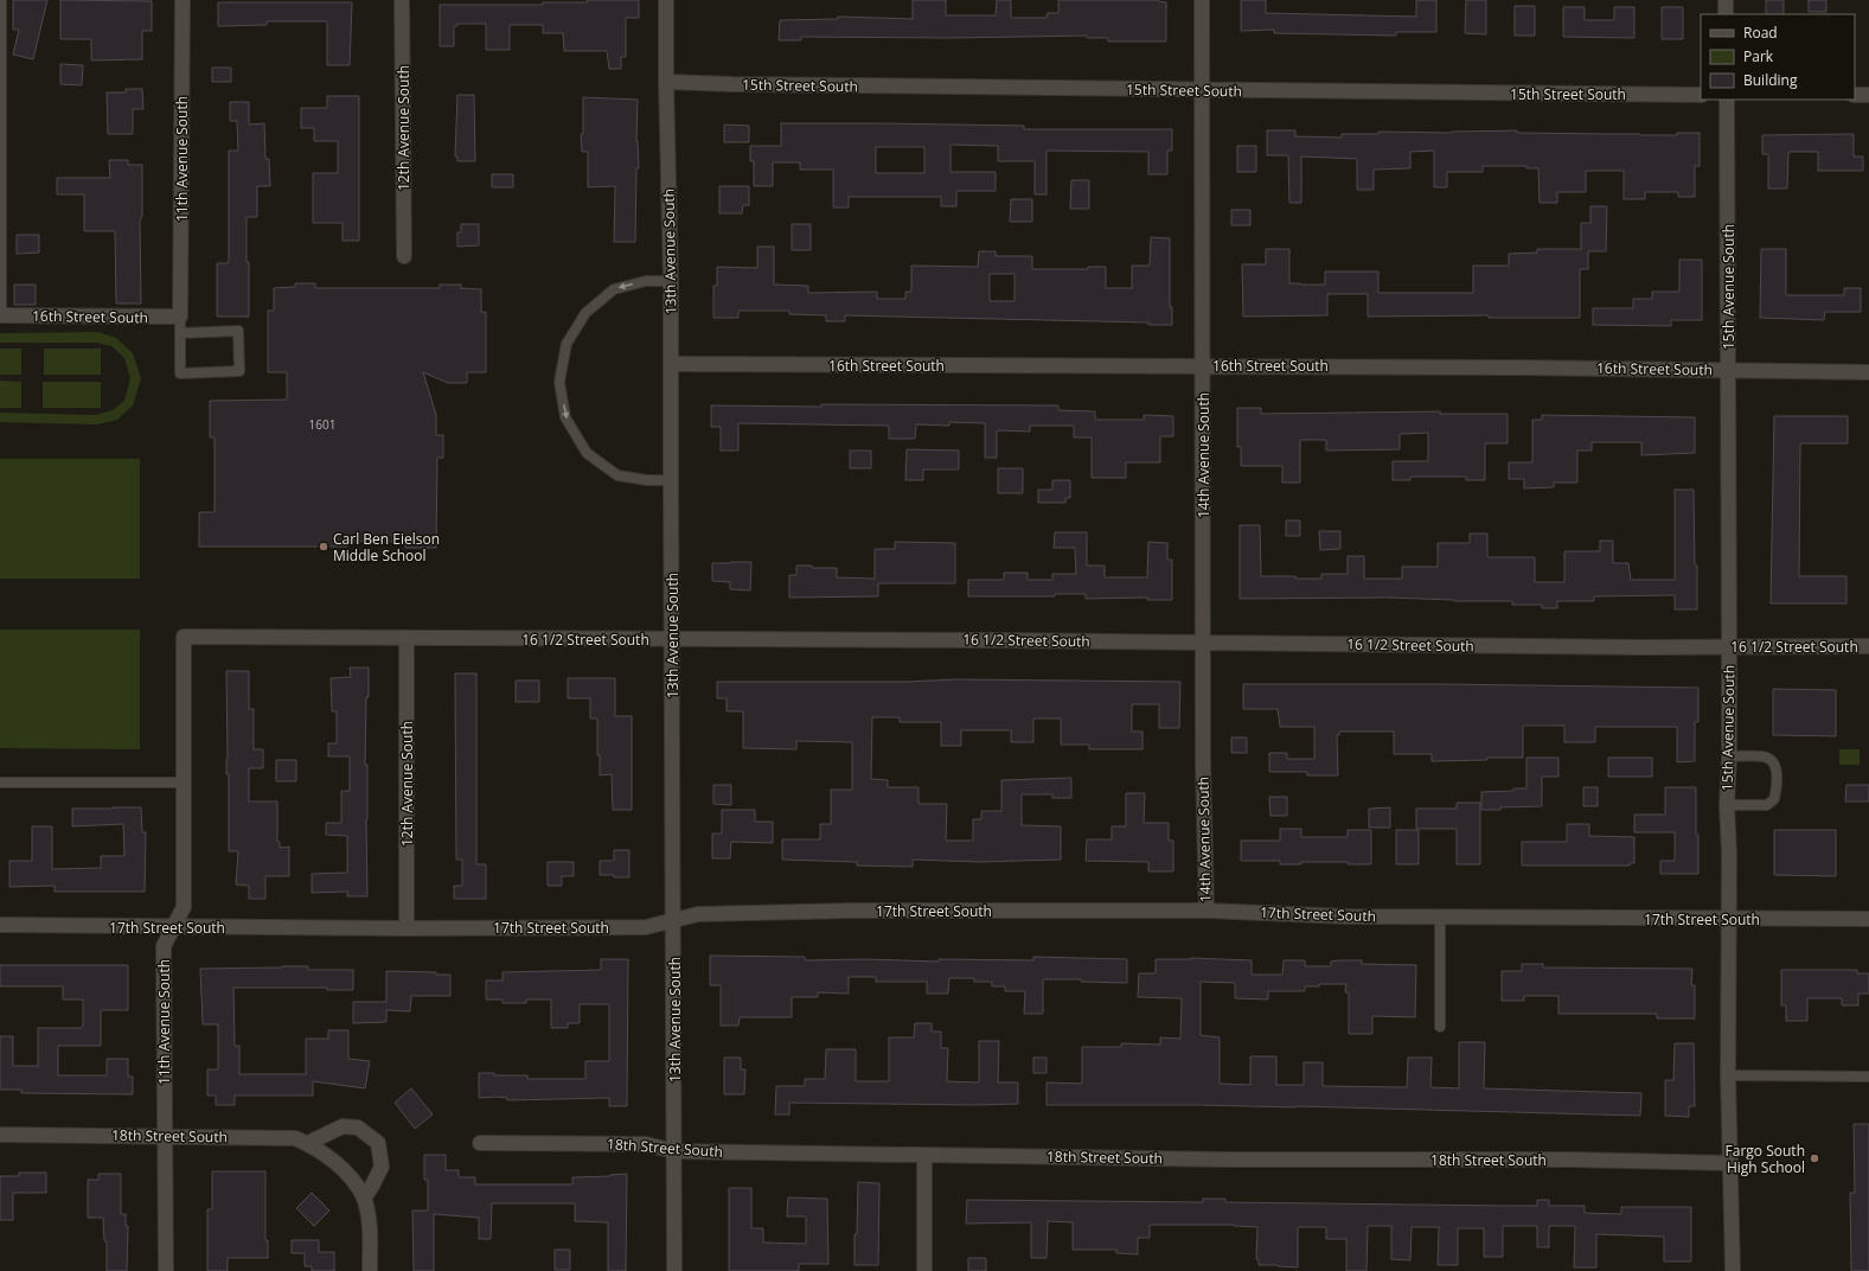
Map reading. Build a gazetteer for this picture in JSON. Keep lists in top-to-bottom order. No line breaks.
{"streets":{"street":["15th Street South","12th Avenue South","11th Avenue South","13th Avenue South","15th Avenue South","16th Street South","14th Avenue South","16 1/2 Street South","17th Street South","18th Street South"]},"crossings":[["15th Street South","13th Avenue South"],["15th Street South","14th Avenue South"],["12th Avenue South","16 1/2 Street South"],["12th Avenue South","17th Street South"],["11th Avenue South","16th Street South"],["11th Avenue South","16 1/2 Street South"],["11th Avenue South","17th Street South"],["11th Avenue South","18th Street South"],["13th Avenue South","16th Street South"],["13th Avenue South","16 1/2 Street South"],["13th Avenue South","17th Street South"],["13th Avenue South","18th Street South"],["15th Avenue South","16th Street South"],["15th Avenue South","16 1/2 Street South"],["15th Avenue South","17th Street South"],["15th Avenue South","18th Street South"],["16th Street South","14th Avenue South"],["14th Avenue South","16 1/2 Street South"],["14th Avenue South","17th Street South"]],"places":["Carl Ben Eielson Middle School","Fargo South High School"],"house_numbers":["1601"],"legend":["Road","Park","Building"]}
